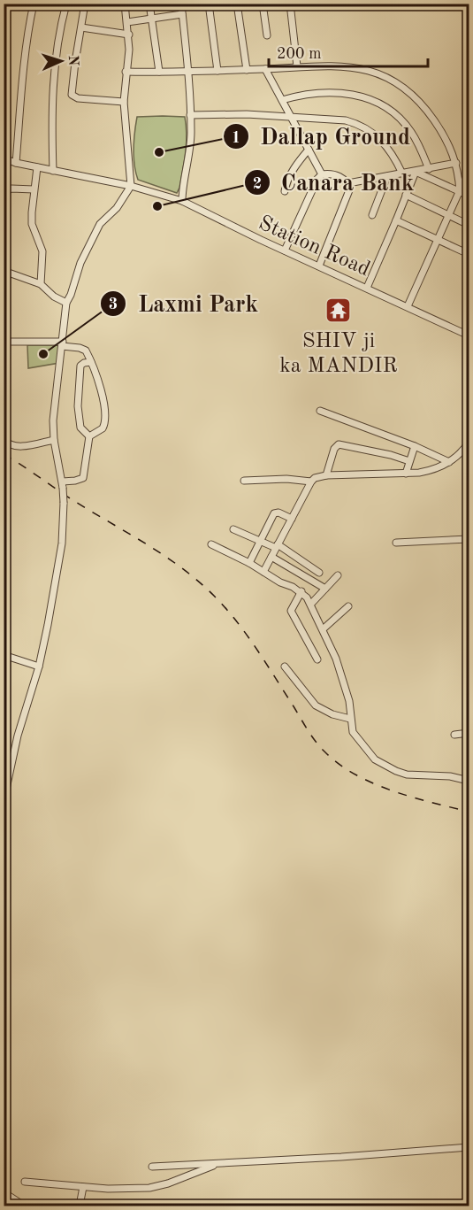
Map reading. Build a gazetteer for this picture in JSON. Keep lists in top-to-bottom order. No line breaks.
{"streets":{"street":["Station Road"]},"places":{"other":["Dallap Ground","Canara Bank","Laxmi Park"],"temple":["SHIV ji ka MANDIR"]},"scale_bar":"200 m","north":"right"}
